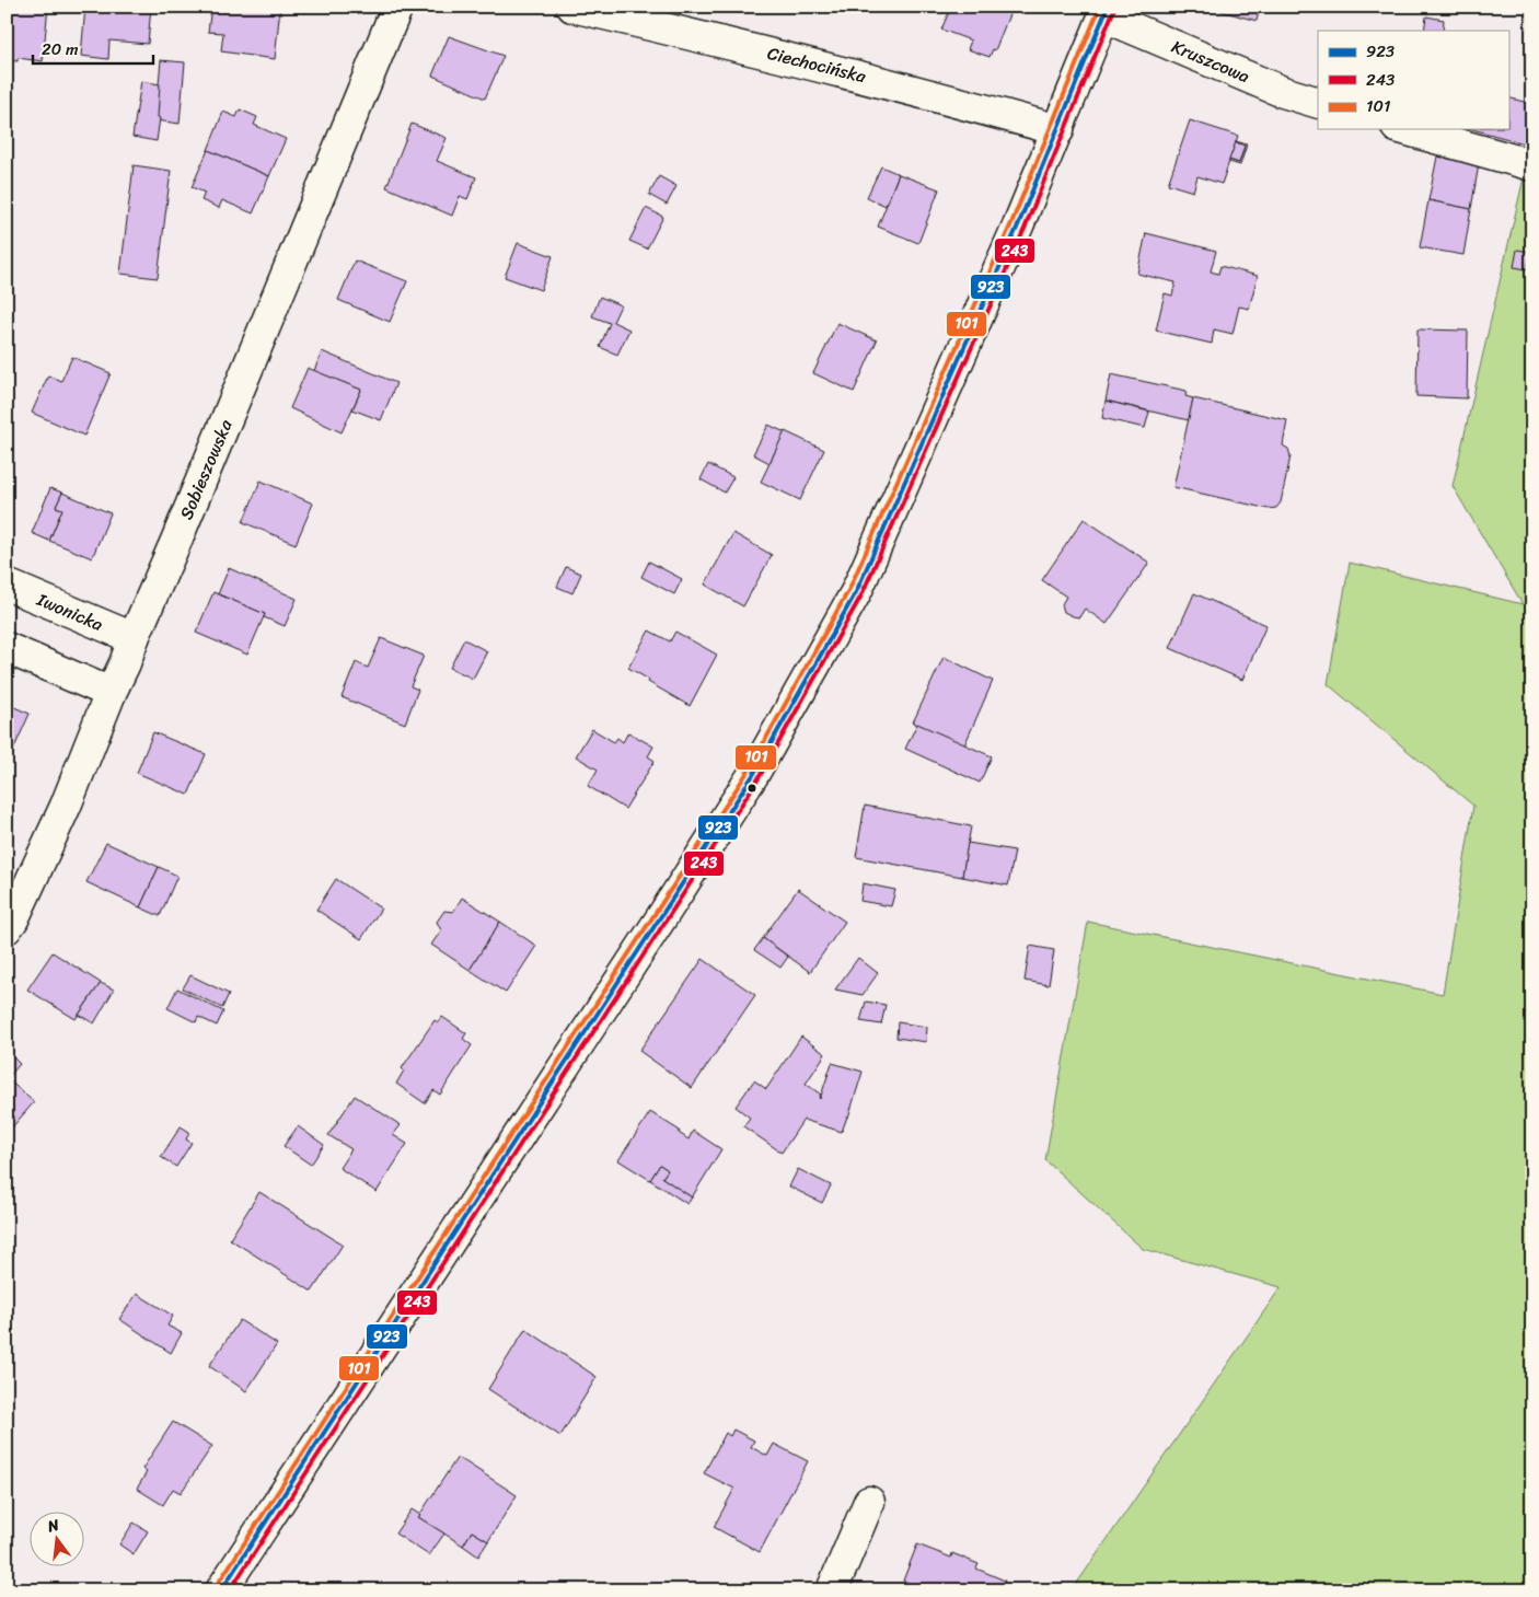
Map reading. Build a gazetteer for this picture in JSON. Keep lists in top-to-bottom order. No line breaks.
{"streets":{"street":["Kruszcowa","Ciechocińska","Sobieszowska","Iwonicka"]},"crossings":[["Sobieszowska","Iwonicka"]],"lines":["transit line 923","transit line 101","transit line 243"],"legend":["923","243","101"],"scale_bar":"20 m","north":"top"}
